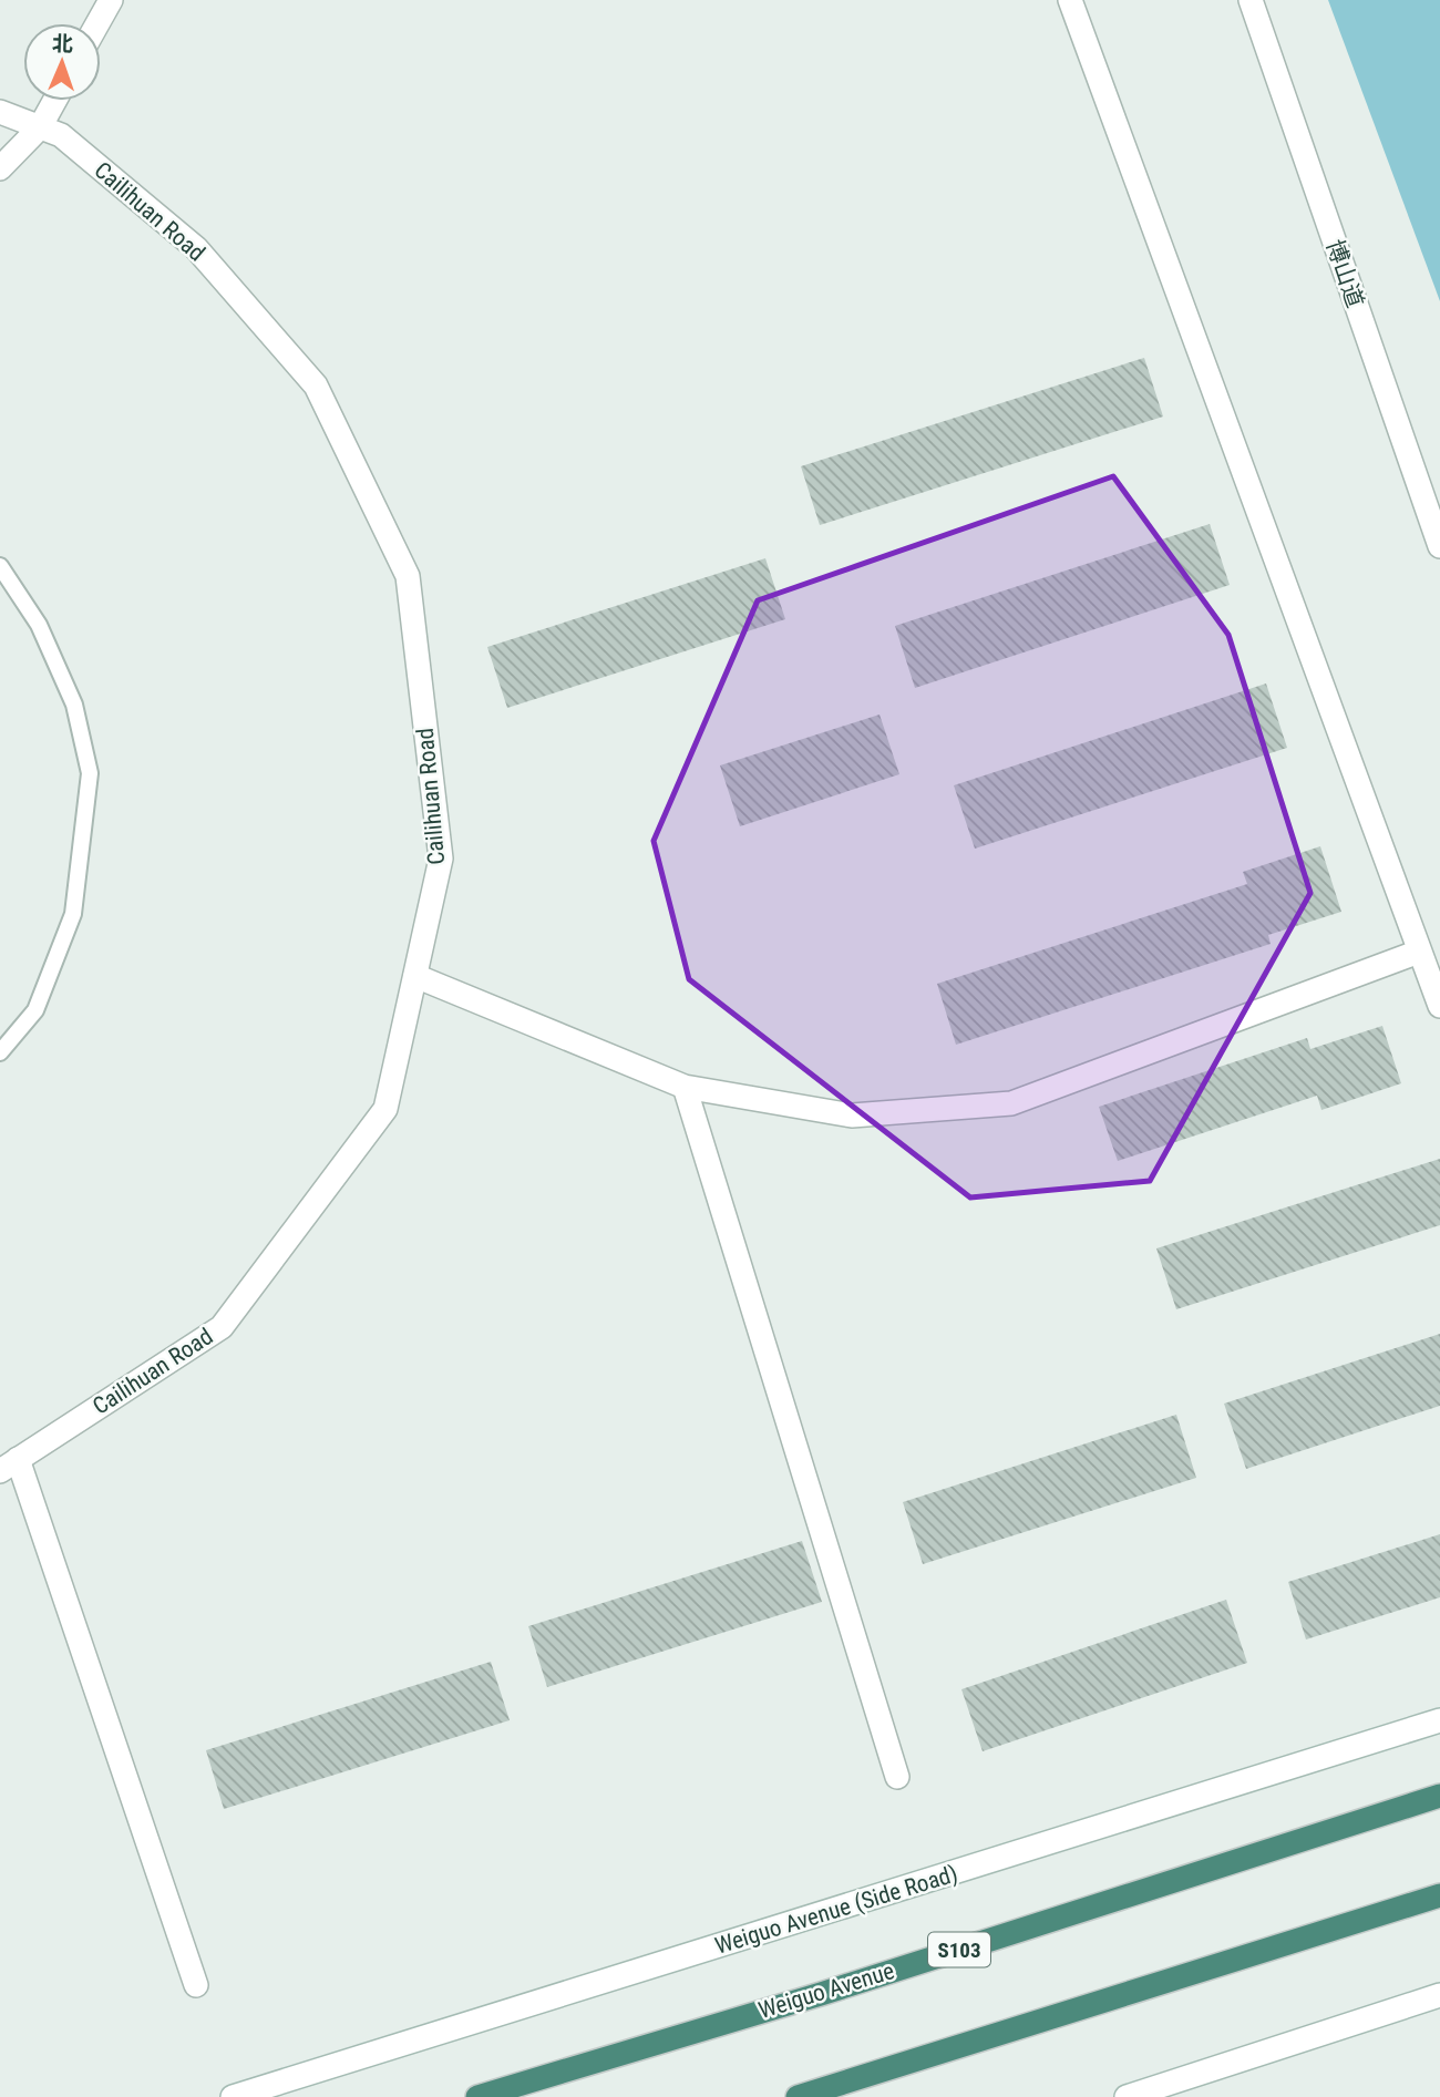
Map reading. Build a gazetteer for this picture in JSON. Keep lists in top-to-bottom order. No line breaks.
{"streets":{"highway":["S103","Weiguo Avenue"],"street":["Cailihuan Road","博山道","Weiguo Avenue (Side Road)"]},"north":"top"}
